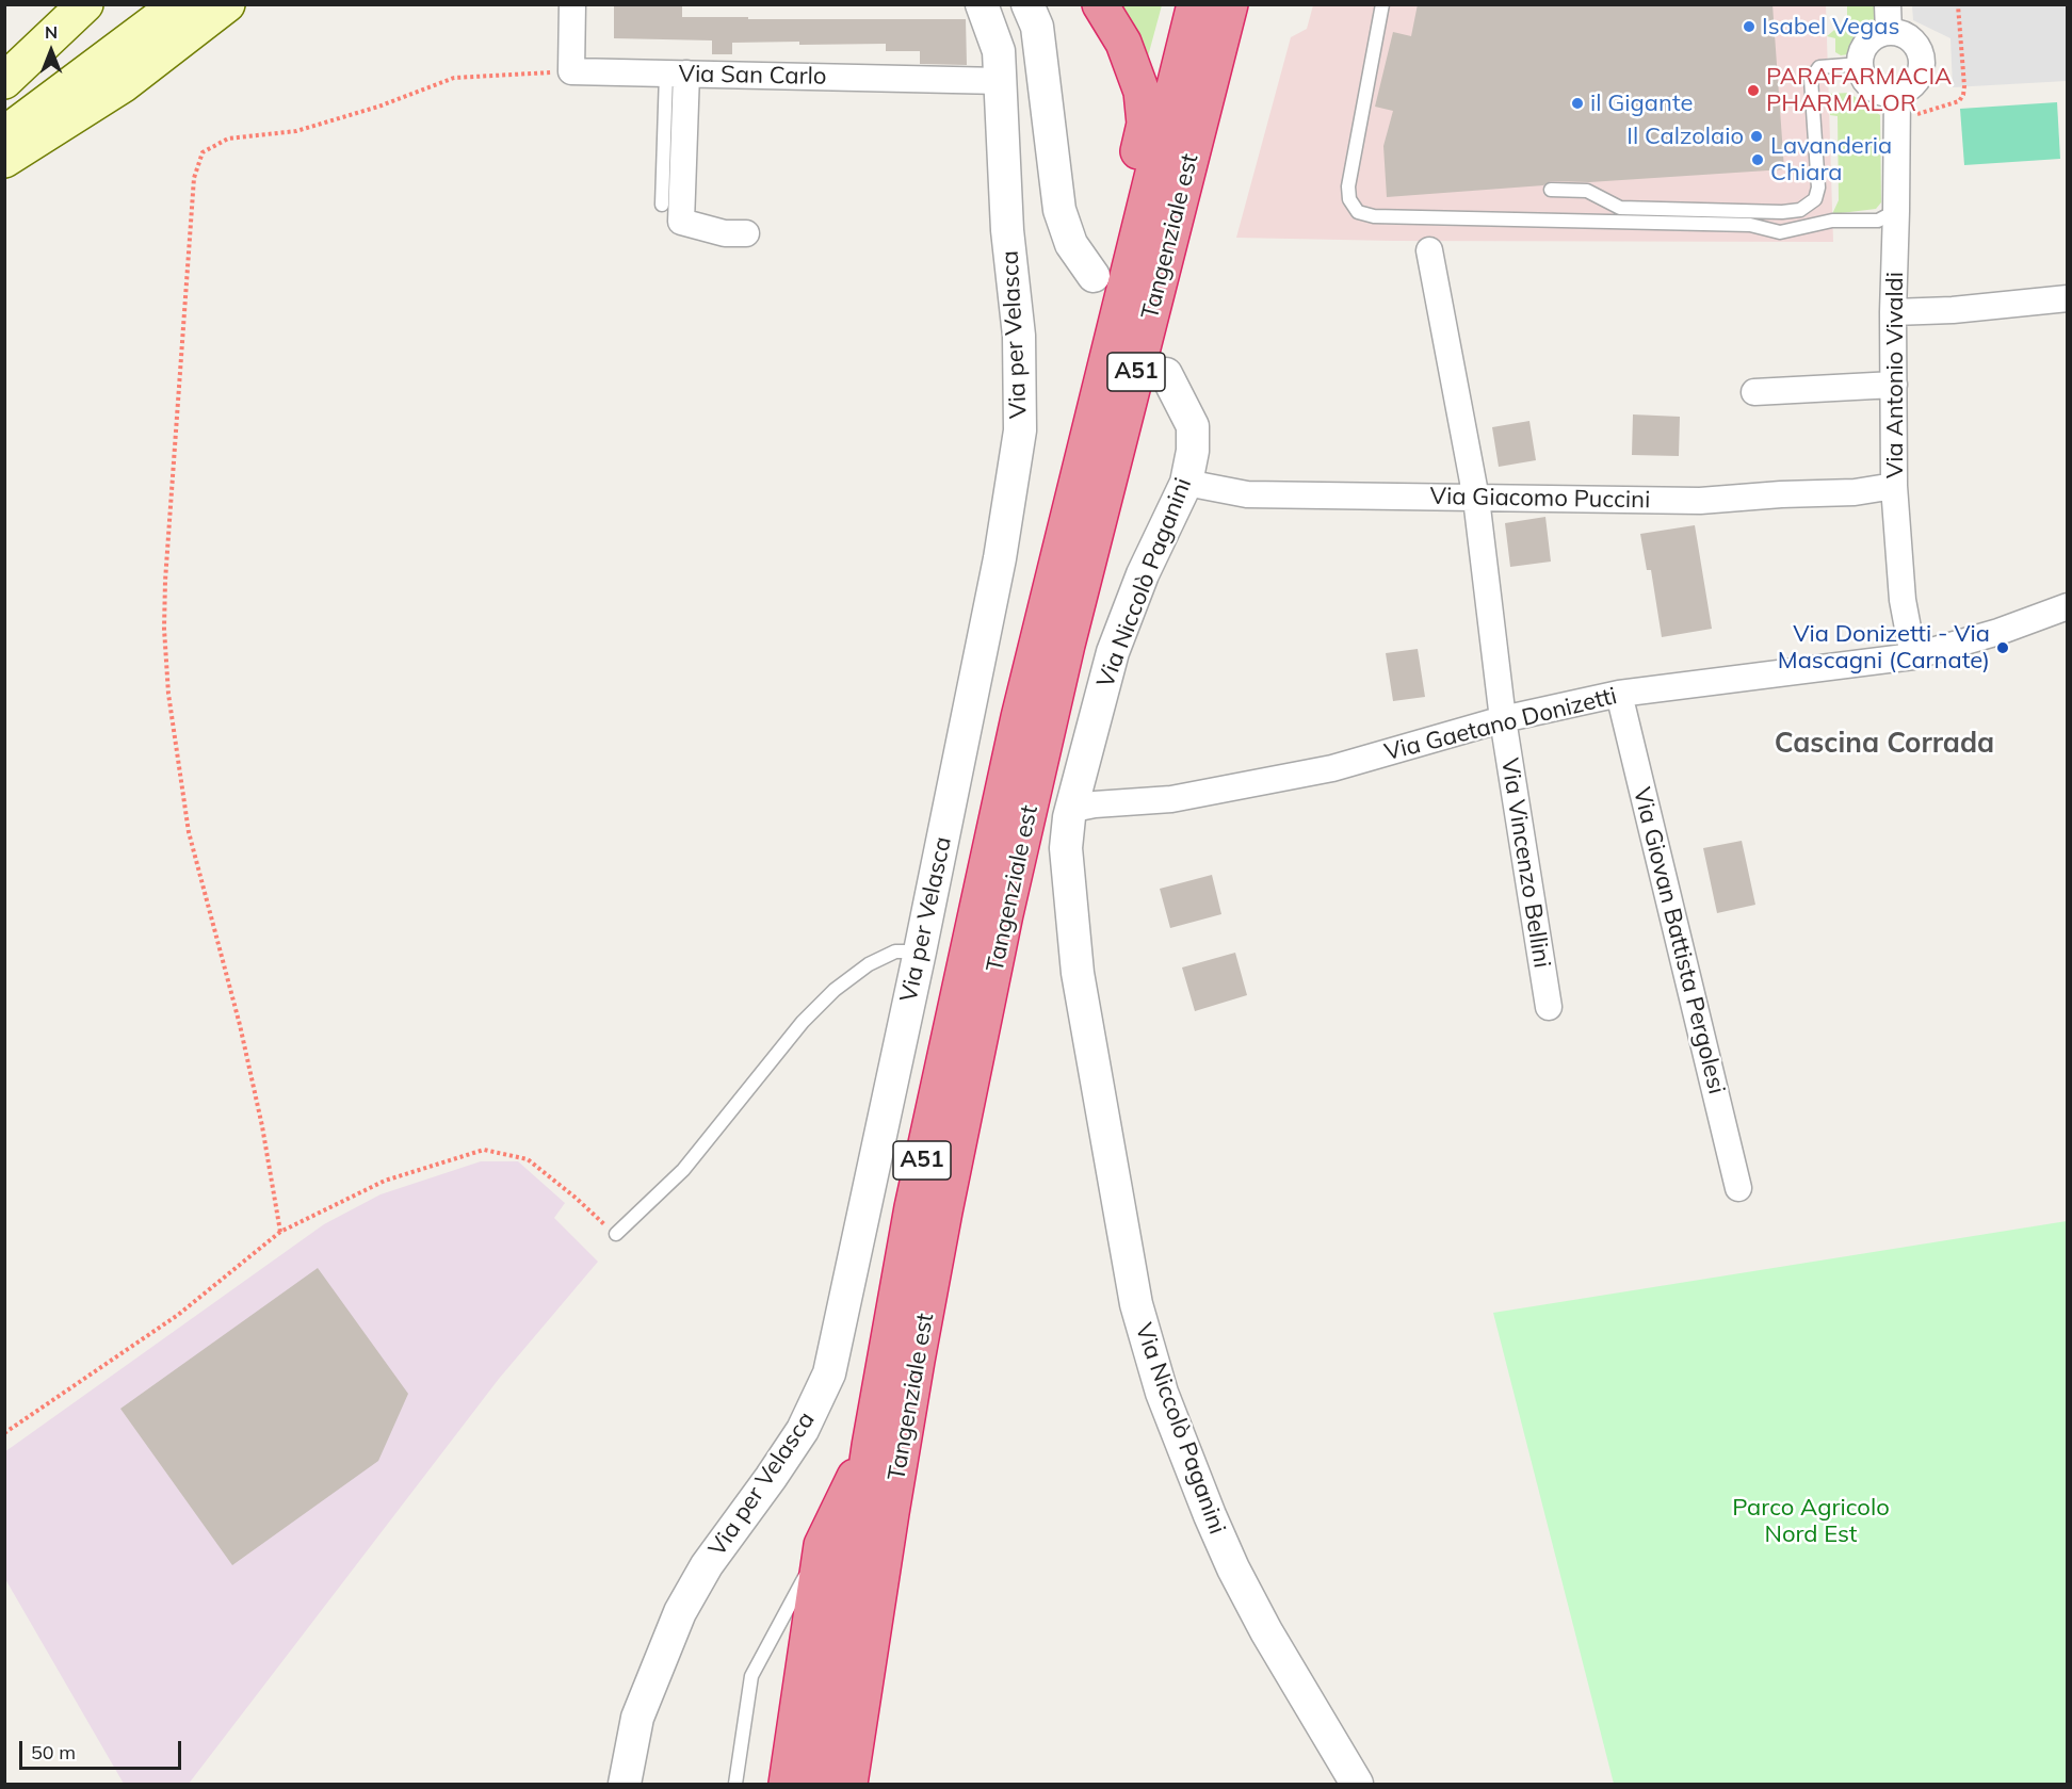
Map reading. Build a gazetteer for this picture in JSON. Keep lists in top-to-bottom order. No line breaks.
{"streets":{"highway":["Tangenziale est","A51"],"street":["Via San Carlo","Via per Velasca","Via Antonio Vivaldi","Via Giacomo Puccini","Via Niccolò Paganini","Via Gaetano Donizetti","Via Vincenzo Bellini","Via Giovan Battista Pergolesi"]},"crossings":[["Via San Carlo","Via per Velasca"],["Via Antonio Vivaldi","Via Giacomo Puccini"],["Via Antonio Vivaldi","Via Gaetano Donizetti"],["Via Giacomo Puccini","Via Niccolò Paganini"],["Via Giacomo Puccini","Via Vincenzo Bellini"],["Via Niccolò Paganini","Via Gaetano Donizetti"],["Via Gaetano Donizetti","Via Vincenzo Bellini"],["Via Gaetano Donizetti","Via Giovan Battista Pergolesi"]],"districts":["Cascina Corrada"],"parks":["Parco Agricolo Nord Est"],"places":["Isabel Vegas","PARAFARMACIA PHARMALOR","il Gigante","Il Calzolaio","Lavanderia Chiara","Via Donizetti - Via Mascagni (Carnate)"],"scale_bar":"50 m","north":"top"}
